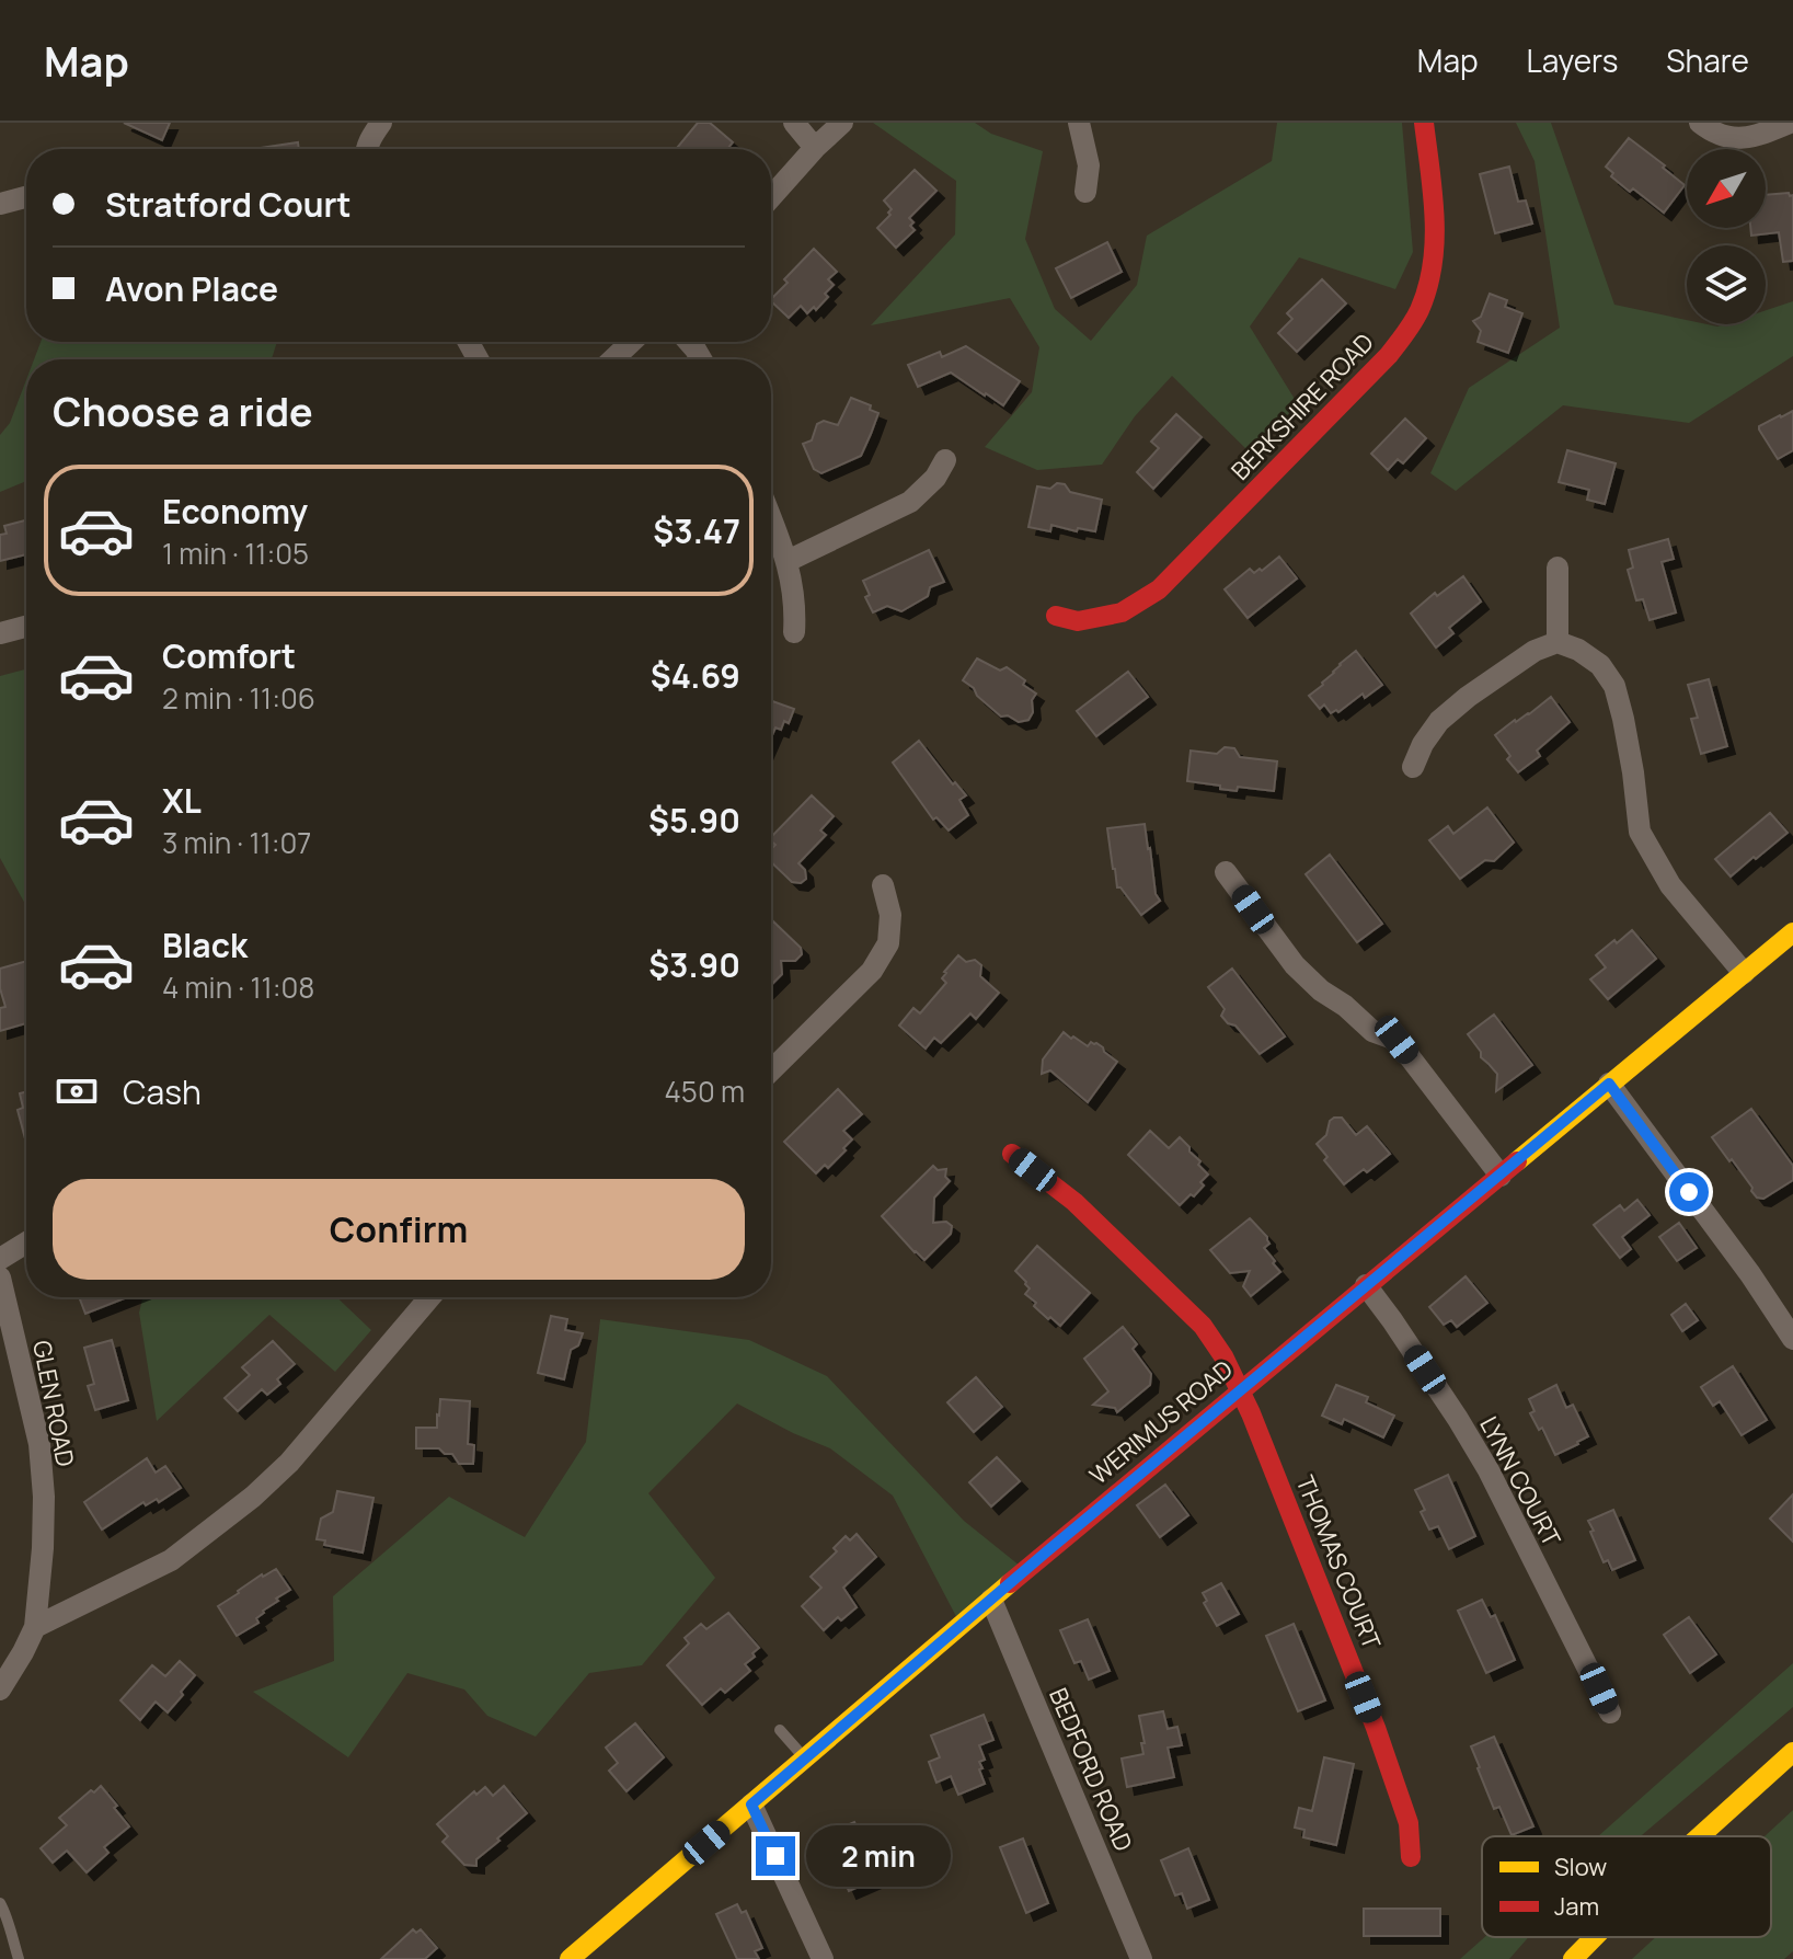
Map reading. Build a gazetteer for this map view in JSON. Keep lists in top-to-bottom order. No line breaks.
{"streets":{"main road":["BERKSHIRE ROAD","WERIMUS ROAD","THOMAS COURT"],"street":["GLEN ROAD","LYNN COURT","BEDFORD ROAD"]},"crossings":[["WERIMUS ROAD","LYNN COURT"],["WERIMUS ROAD","THOMAS COURT"],["WERIMUS ROAD","BEDFORD ROAD"]],"legend":["Slow","Jam"],"north":"bottom left","page":{"header":"Map","nav":["Map","Layers","Share"],"banner":["Stratford Court","Avon Place"],"heading":"Choose a ride","list":[{"name":"Economy","note":"1 min · 11:05","value":"$3.47"},{"name":"Comfort","note":"2 min · 11:06","value":"$4.69"},{"name":"XL","note":"3 min · 11:07","value":"$5.90"},{"name":"Black","note":"4 min · 11:08","value":"$3.90"}],"pay":["Cash","450 m"],"buttons":"Confirm","bubble":"2 min"}}
